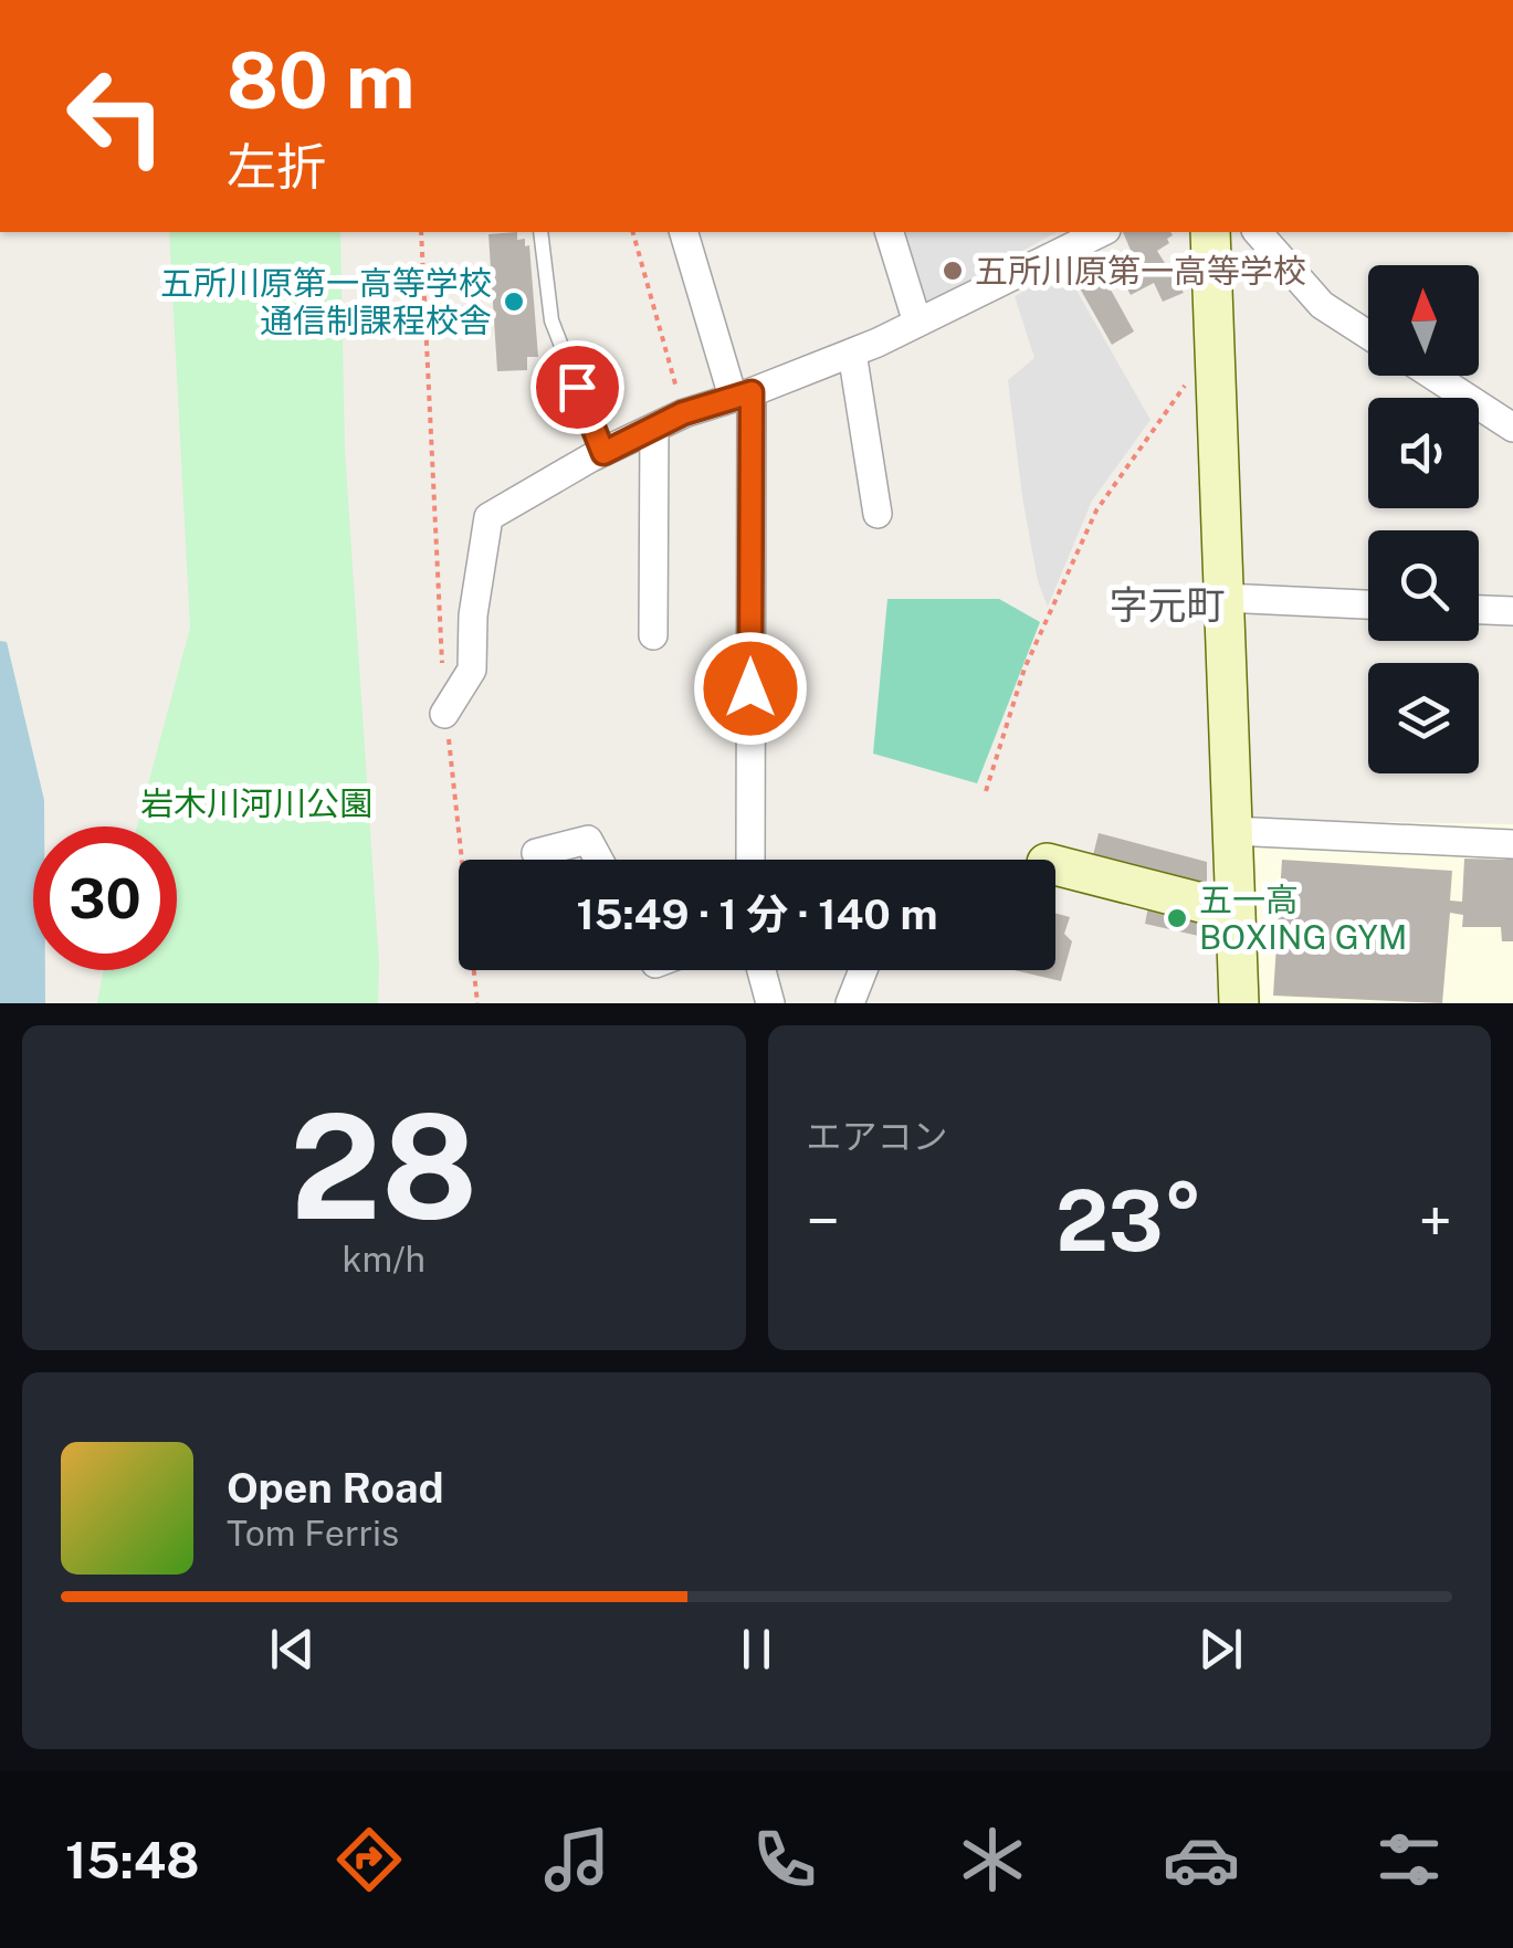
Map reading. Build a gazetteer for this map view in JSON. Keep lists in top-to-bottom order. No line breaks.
{"districts":["字元町"],"parks":["岩木川河川公園"],"places":["五所川原第一高等学校","五所川原第一高等学校 通信制課程校舎","五一高 BOXING GYM"],"north":"top","page":{"turn":["80 m","左折"],"limit":"30","trip":"15:49 · 1 分 · 140 m","tile":[["28","km/h"],"エアコン"],"heat":["−","23°","+"],"song":["Open Road","Tom Ferris"],"tabs":"15:48"}}
